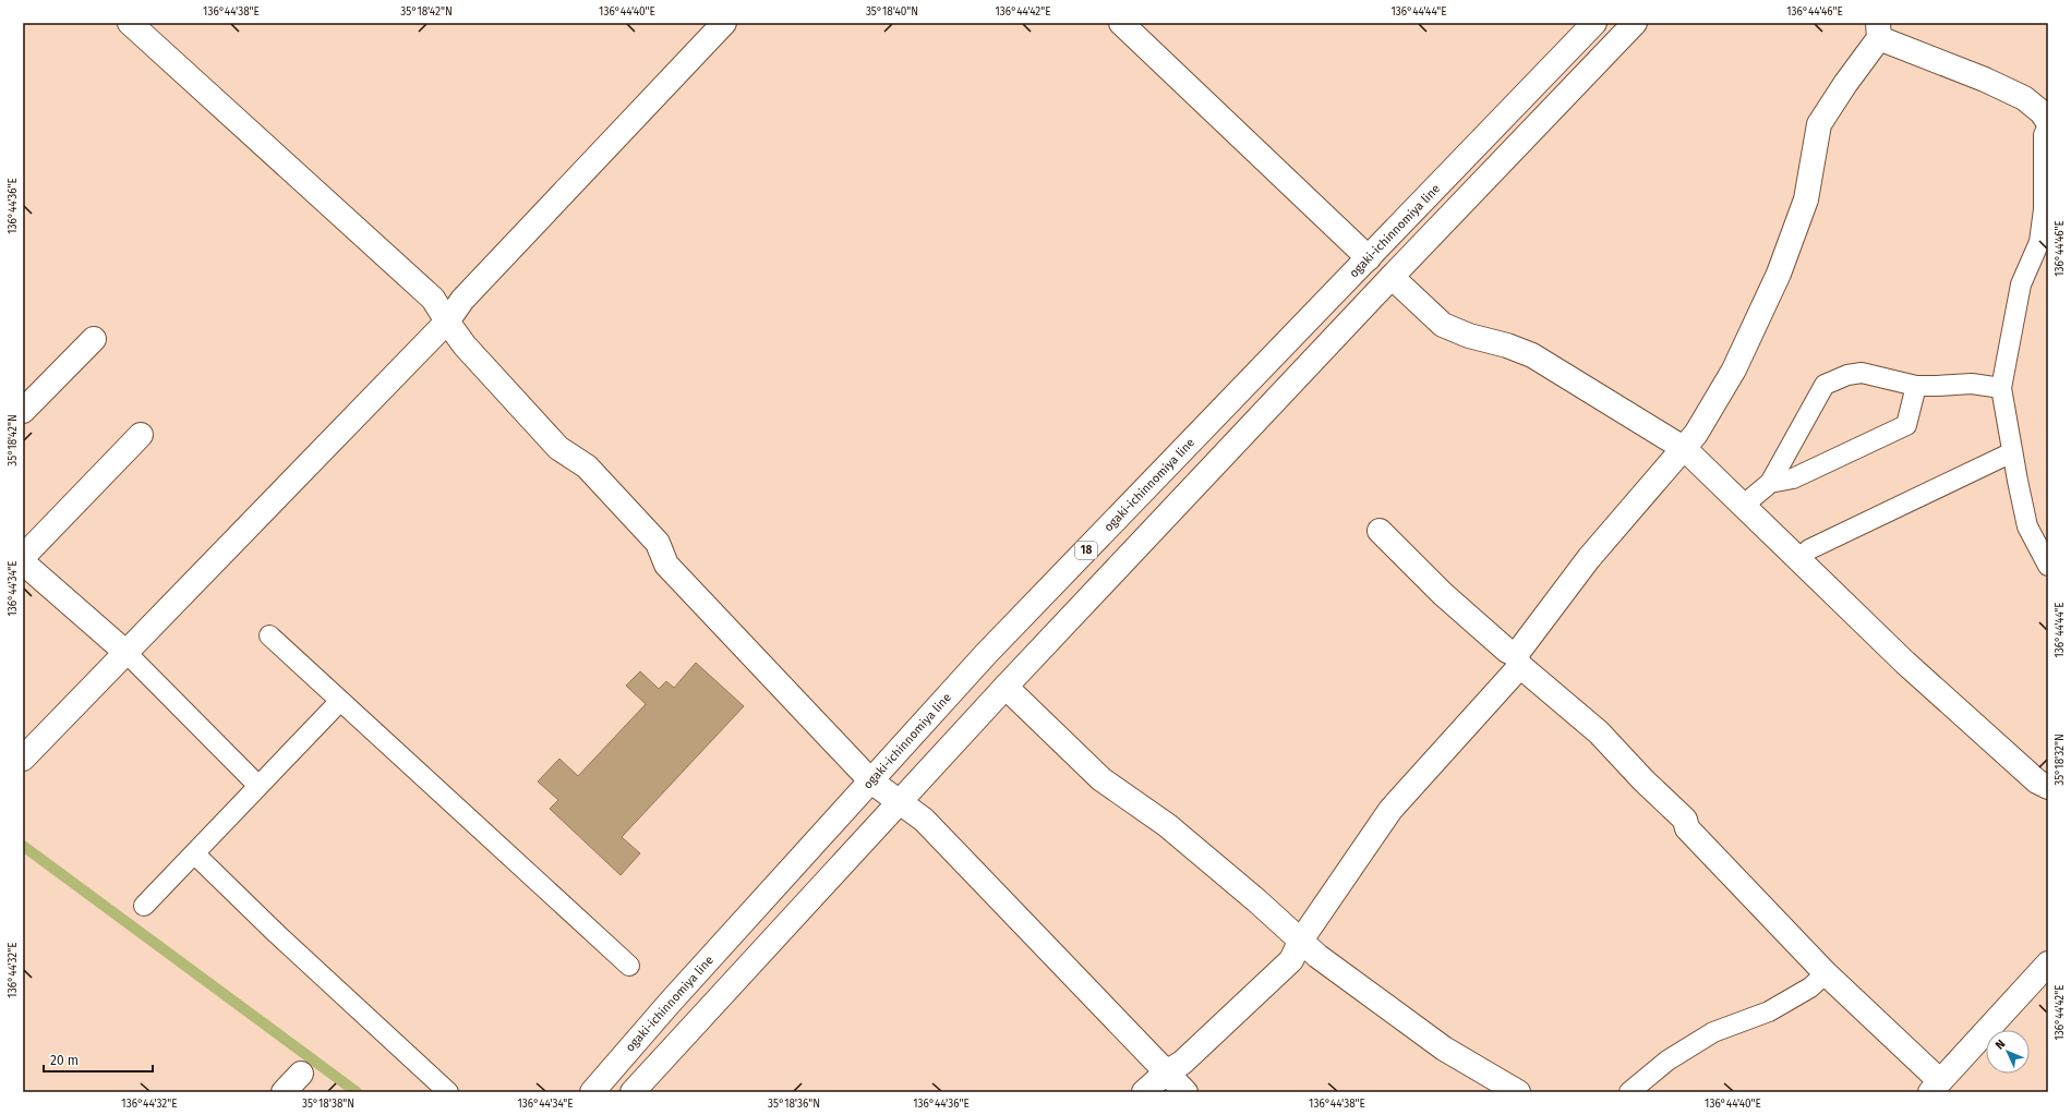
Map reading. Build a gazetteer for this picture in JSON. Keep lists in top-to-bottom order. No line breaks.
{"streets":{"street":["ogaki-ichinnomiya line","18"]},"scale_bar":"20 m","north":"top left","coordinates":["136°44'38\"E","35°18'42\"N","136°44'40\"E","35°18'40\"N","136°44'42\"E","136°44'44\"E","136°44'46\"E","136°44'36\"E","136°44'34\"E","35°18'32\"N","136°44'32\"E","35°18'38\"N","35°18'36\"N"]}
